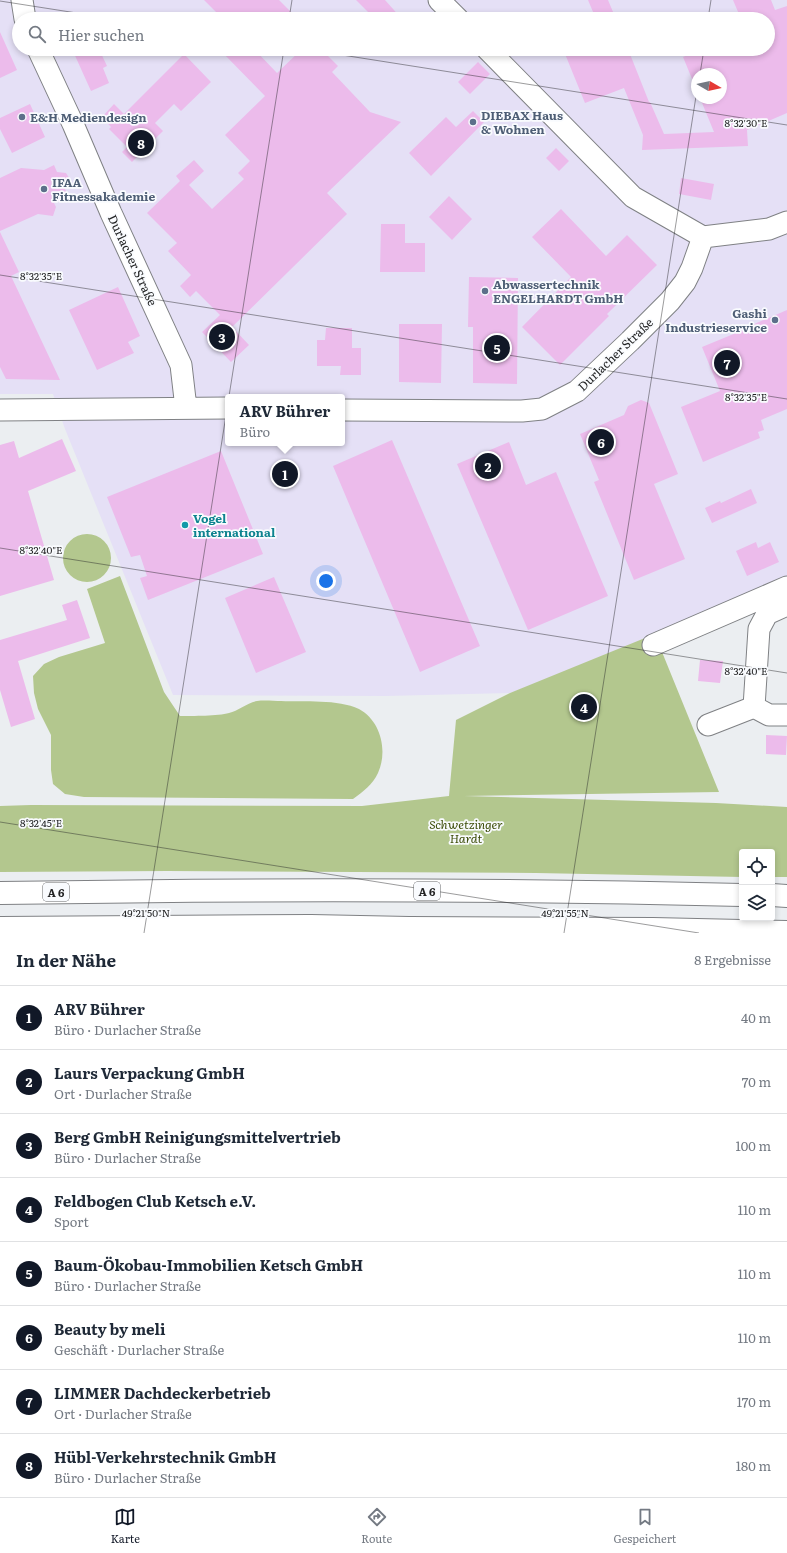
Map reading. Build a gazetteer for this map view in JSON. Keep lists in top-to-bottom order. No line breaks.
{"streets":{"highway":["A 6"],"street":["Durlacher Straße"]},"parks":["Schwetzinger Hardt"],"places":["E&H Mediendesign","DIEBAX Haus & Wohnen","IFAA Fitnessakademie","Abwassertechnik ENGELHARDT GmbH","Gashi Industrieservice","Vogel international"],"north":"right","page":{"search":"Hier suchen","pins":["8","3","5","7","6","2","1","4"],"popup":["ARV Bührer","Büro"],"heading":["In der Nähe","8 Ergebnisse"],"list":[{"mark":"1","name":"ARV Bührer","note":"Büro · Durlacher Straße","value":"40 m"},{"mark":"2","name":"Laurs Verpackung GmbH","note":"Ort · Durlacher Straße","value":"70 m"},{"mark":"3","name":"Berg GmbH Reinigungsmittelvertrieb","note":"Büro · Durlacher Straße","value":"100 m"},{"mark":"4","name":"Feldbogen Club Ketsch e.V.","note":"Sport","value":"110 m"},{"mark":"5","name":"Baum-Ökobau-Immobilien Ketsch GmbH","note":"Büro · Durlacher Straße","value":"110 m"},{"mark":"6","name":"Beauty by meli","note":"Geschäft · Durlacher Straße","value":"110 m"},{"mark":"7","name":"LIMMER Dachdeckerbetrieb","note":"Ort · Durlacher Straße","value":"170 m"},{"mark":"8","name":"Hübl-Verkehrstechnik GmbH","note":"Büro · Durlacher Straße","value":"180 m"}],"nav":["Karte","Route","Gespeichert"]},"coordinates":["8°32'30\"E","8°32'35\"E","8°32'40\"E","8°32'45\"E","49°21'50\"N","49°21'55\"N"]}
